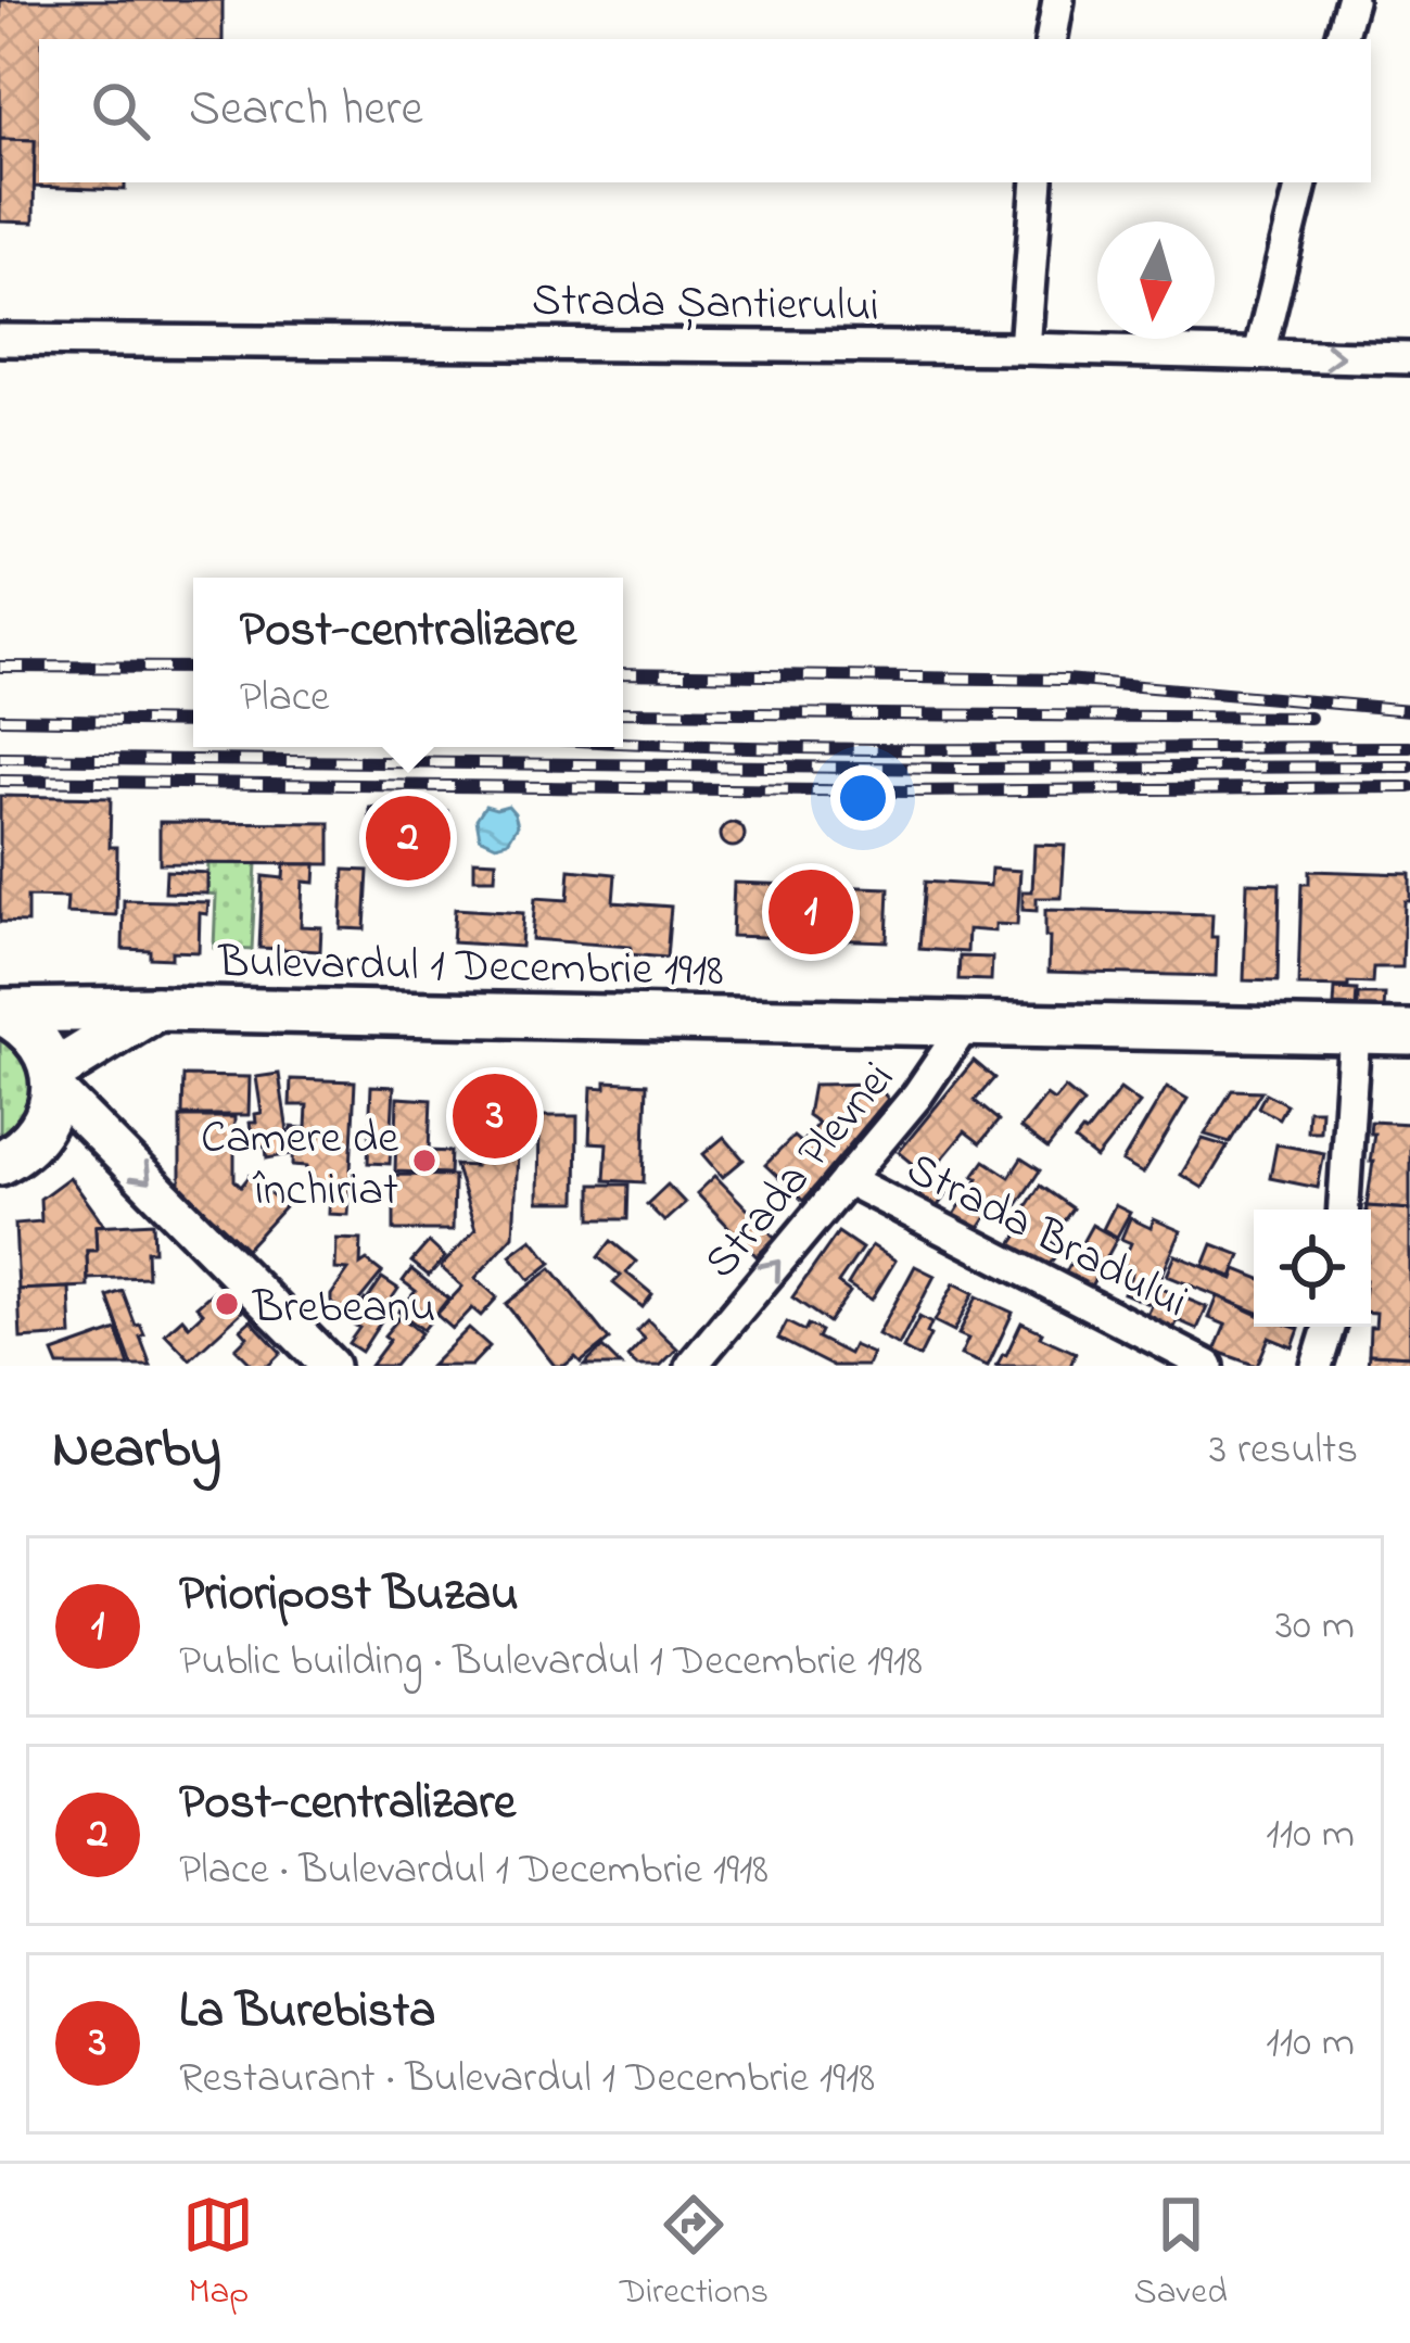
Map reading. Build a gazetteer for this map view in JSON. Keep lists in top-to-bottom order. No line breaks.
{"streets":{"main road":["Bulevardul 1 Decembrie 1918"],"street":["Strada Șantierului","Strada Plevnei","Strada Bradului"]},"crossings":[["Bulevardul 1 Decembrie 1918","Strada Plevnei"],["Strada Plevnei","Strada Bradului"]],"one_way":["Strada Plevnei"],"places":["Camere de închiriat","Brebeanu"],"north":"bottom","page":{"search":"Search here","popup":["Post-centralizare","Place"],"pins":["2","1","3"],"heading":["Nearby","3 results"],"list":[{"mark":"1","name":"Prioripost Buzau","note":"Public building · Bulevardul 1 Decembrie 1918","value":"30 m"},{"mark":"2","name":"Post-centralizare","note":"Place · Bulevardul 1 Decembrie 1918","value":"110 m"},{"mark":"3","name":"La Burebista","note":"Restaurant · Bulevardul 1 Decembrie 1918","value":"110 m"}],"nav":["Map","Directions","Saved"]}}
